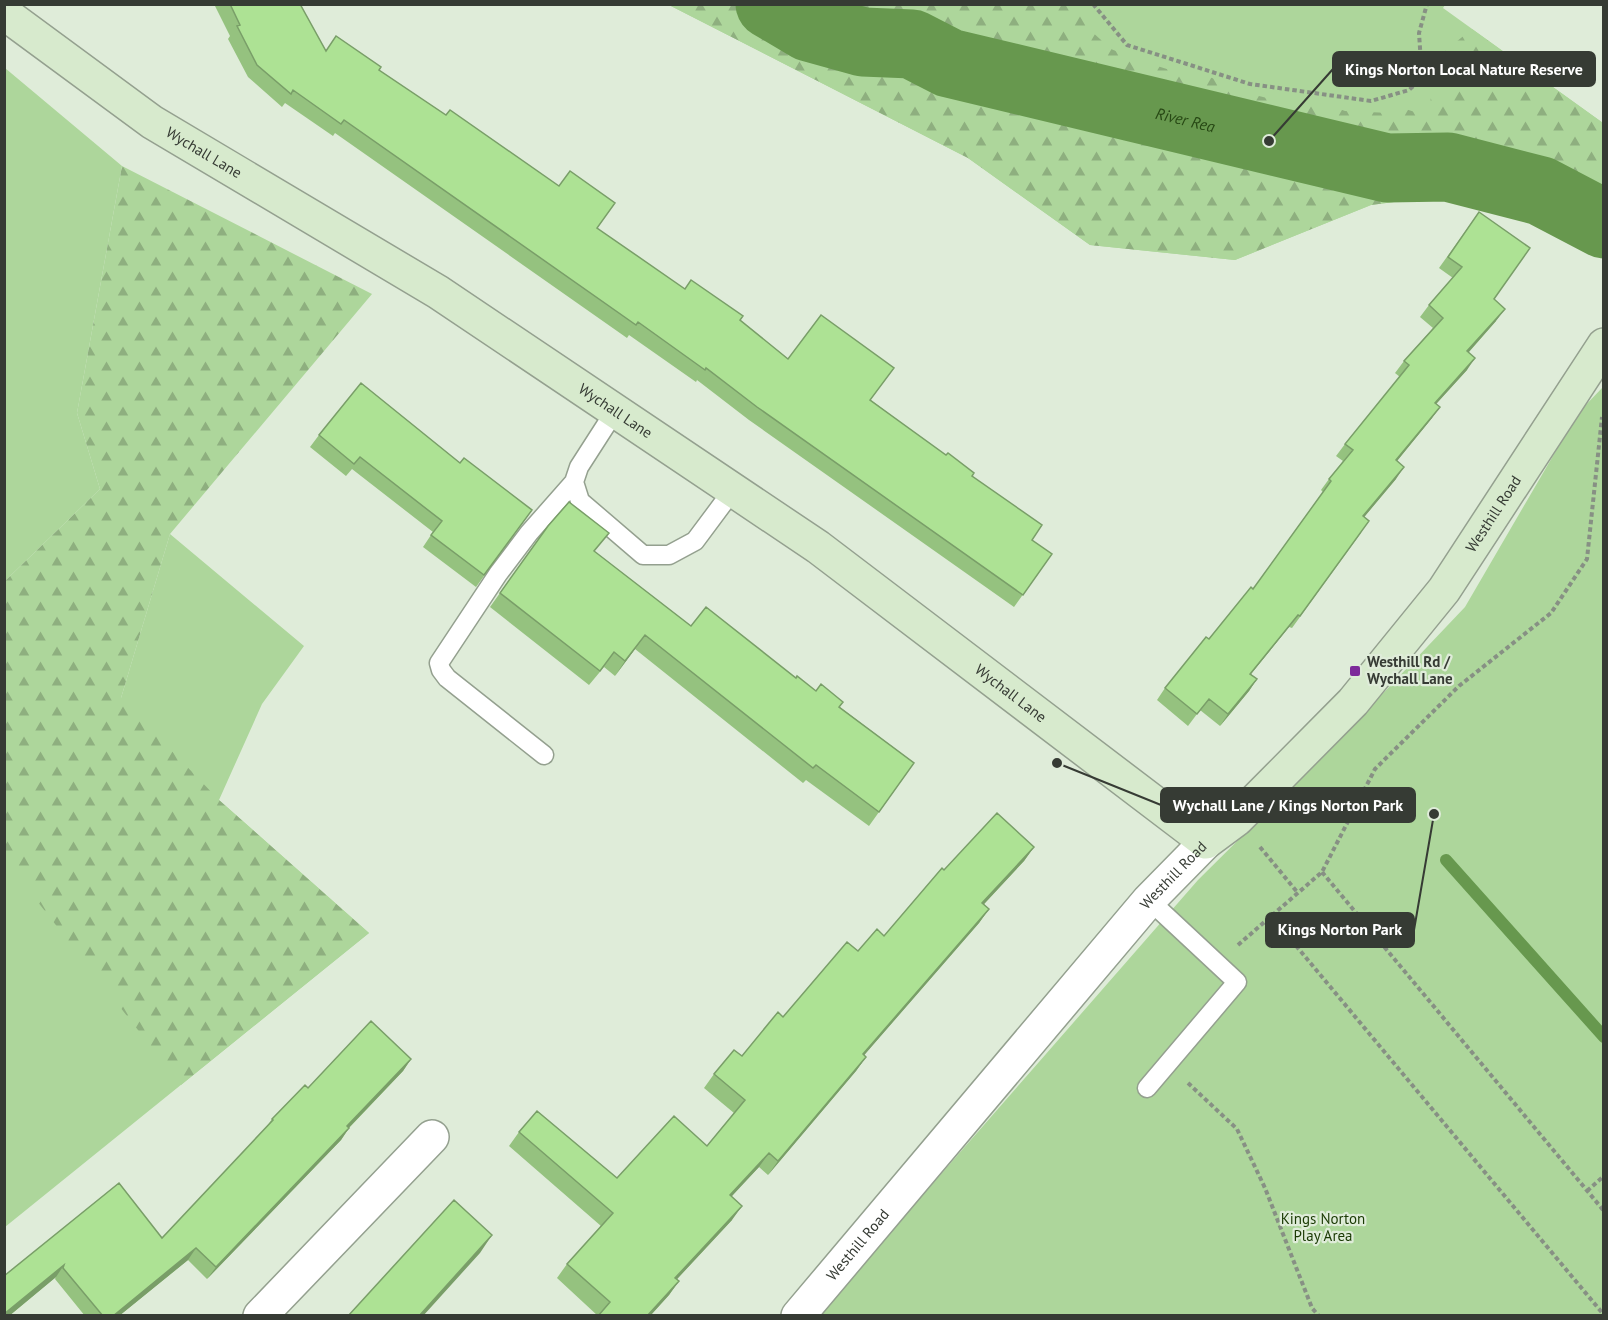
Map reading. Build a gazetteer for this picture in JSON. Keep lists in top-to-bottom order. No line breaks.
{"streets":{"street":["Wychall Lane","Westhill Road"]},"crossings":[["Wychall Lane","Westhill Road"]],"water":["River Rea"],"parks":["Kings Norton Play Area"],"places":{"other":["Kings Norton Local Nature Reserve","Wychall Lane / Kings Norton Park","Kings Norton Park"],"transit":["Westhill Rd / Wychall Lane"]}}
